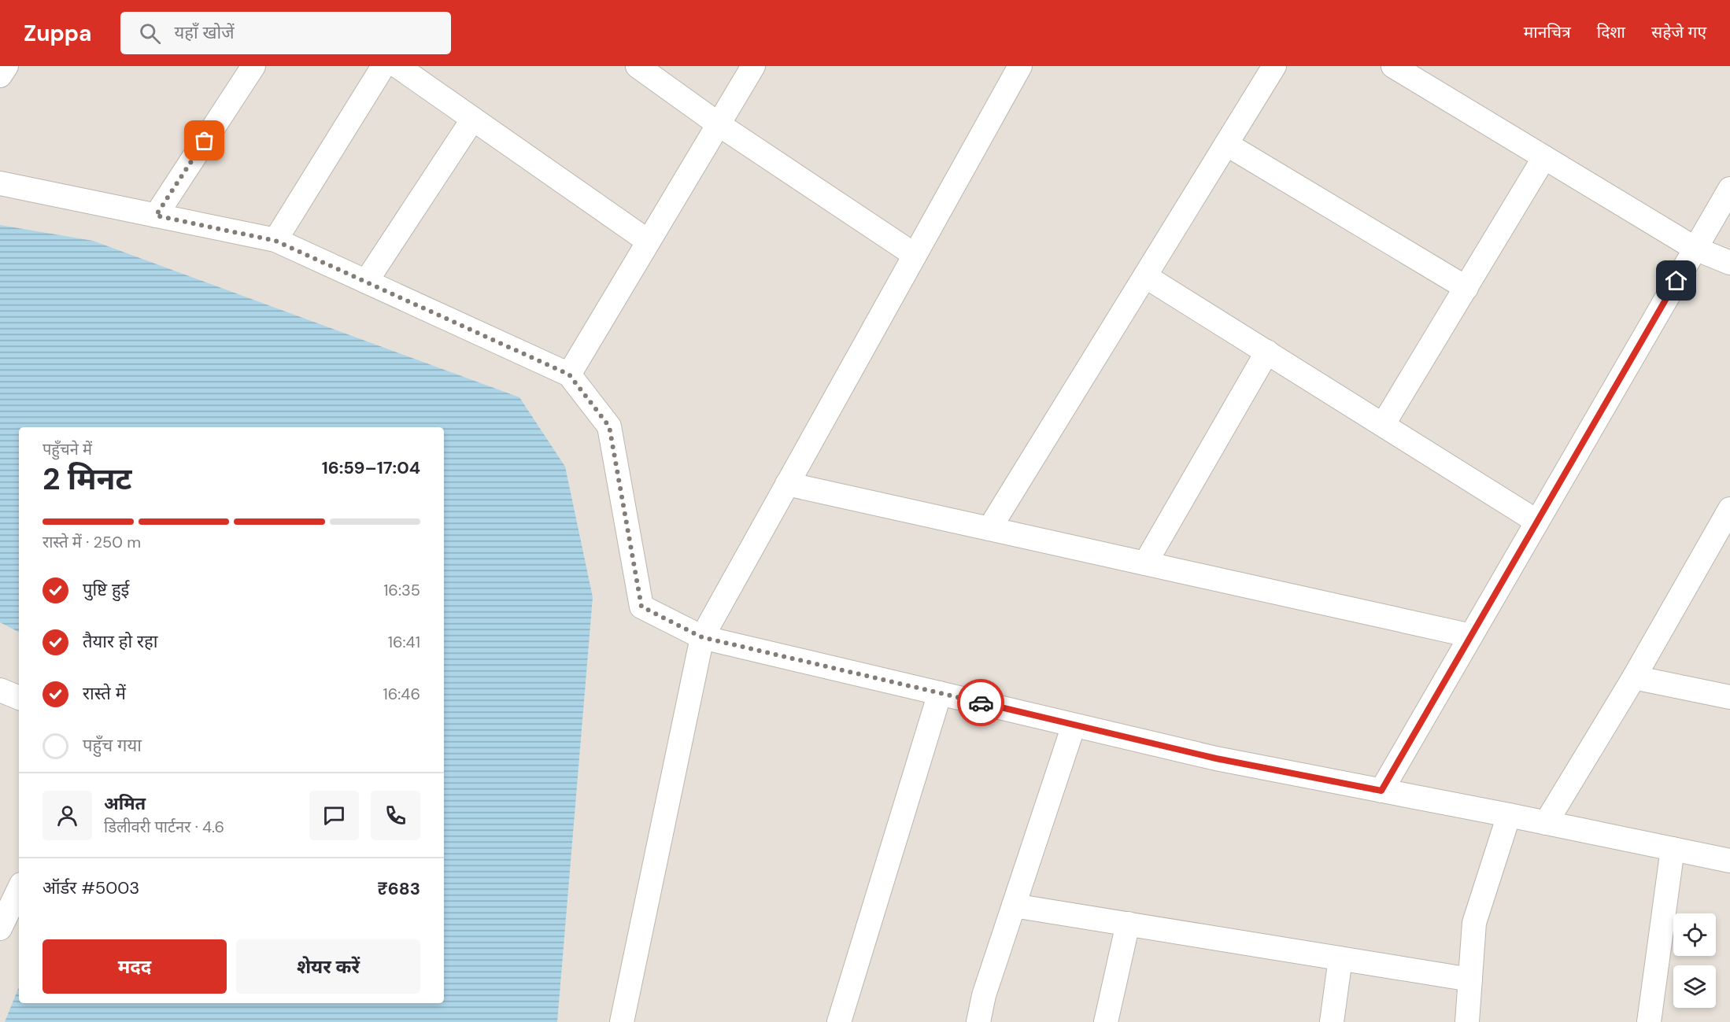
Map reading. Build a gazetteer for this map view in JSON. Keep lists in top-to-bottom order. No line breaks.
{"page":{"header":"Zuppa","search":"यहाँ खोजें","nav":["मानचित्र","दिशा","सहेजे गए"],"heading":["2 मिनट","पहुँचने में","16:59–17:04"],"panel":["अमित","डिलीवरी पार्टनर · 4.6","ऑर्डर #5003","₹683"],"bar":"रास्ते में · 250 m","list":[["पुष्टि हुई","16:35"],["तैयार हो रहा","16:41"],["रास्ते में","16:46"],"पहुँच गया"],"buttons":["मदद","शेयर करें"]}}
